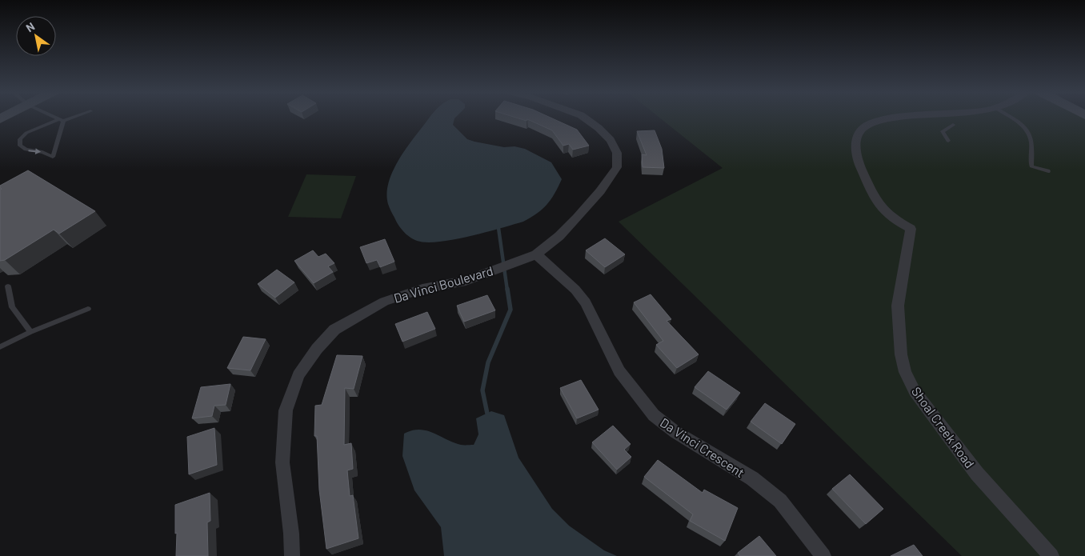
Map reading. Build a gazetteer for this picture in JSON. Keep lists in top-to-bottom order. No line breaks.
{"streets":{"street":["Da Vinci Boulevard","Shoal Creek Road","Da Vinci Crescent"]},"crossings":[["Da Vinci Boulevard","Da Vinci Crescent"]],"north":"top left"}
